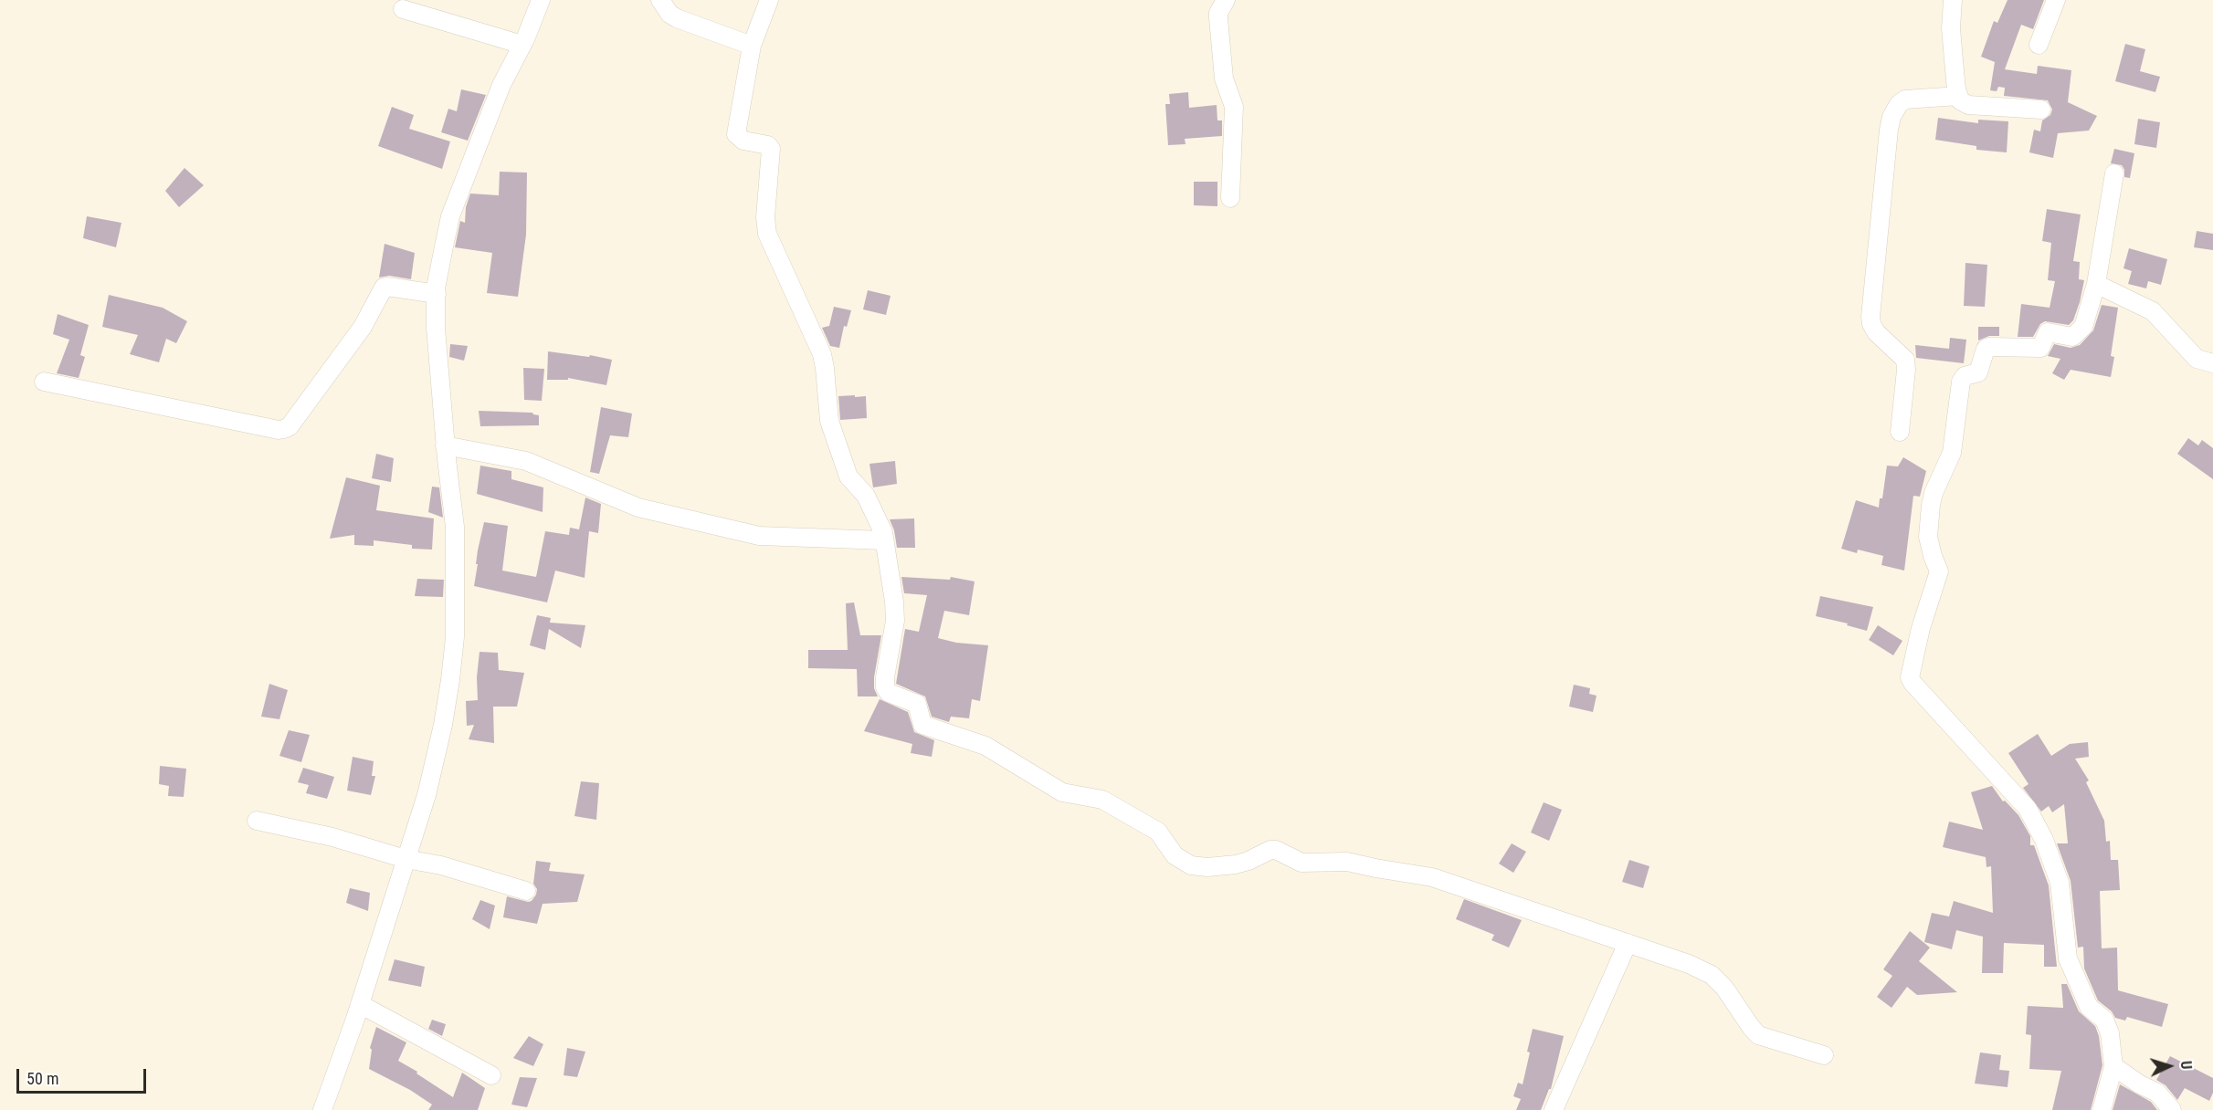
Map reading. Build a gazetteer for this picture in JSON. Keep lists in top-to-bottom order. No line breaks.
{"scale_bar":"50 m","north":"right"}
